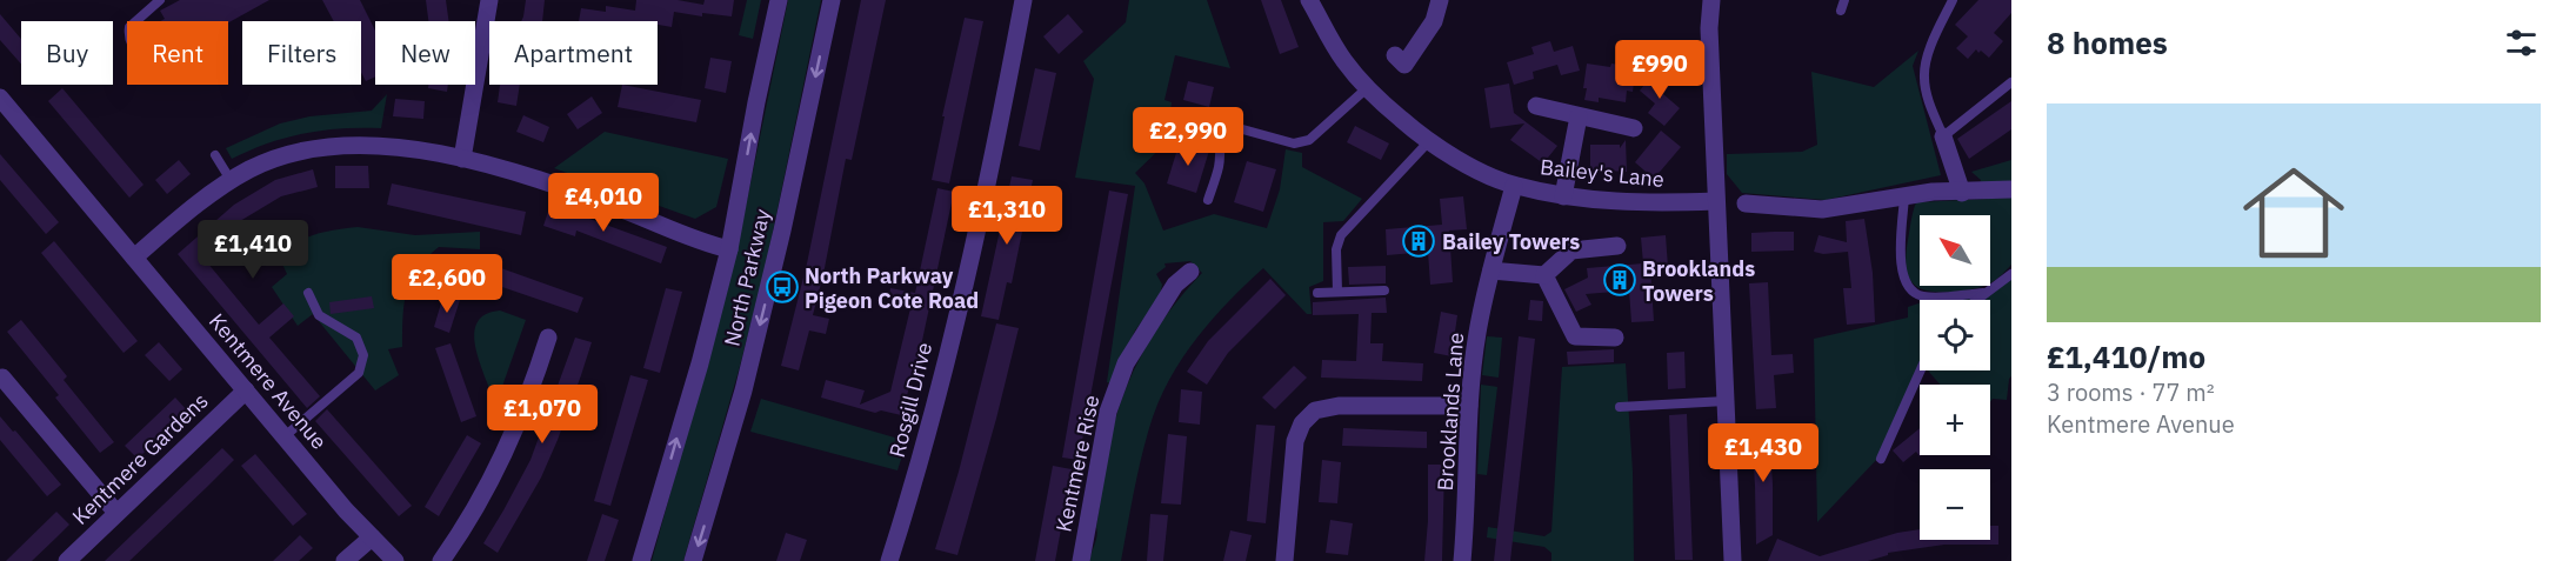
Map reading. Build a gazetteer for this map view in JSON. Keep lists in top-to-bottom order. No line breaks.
{"streets":{"street":["Bailey's Lane","North Parkway","Kentmere Avenue","Rosgill Drive","Brooklands Lane","Kentmere Gardens","Kentmere Rise"]},"crossings":[["Bailey's Lane","Brooklands Lane"],["Kentmere Avenue","Kentmere Gardens"]],"places":{"building":["Bailey Towers","Brooklands Towers"],"bus stop":["North Parkway Pigeon Cote Road"]},"north":"top left","page":{"heading":"8 homes","chip":["Buy","Rent","Filters","New","Apartment"],"price":["£990","£2,990","£4,010","£1,310","£1,410","£2,600","£1,070","£1,430"],"list":[{"name":"£1,410/mo","note":"3 rooms · 77 m² · Kentmere Avenue"}],"map_buttons":["+","−"]}}
